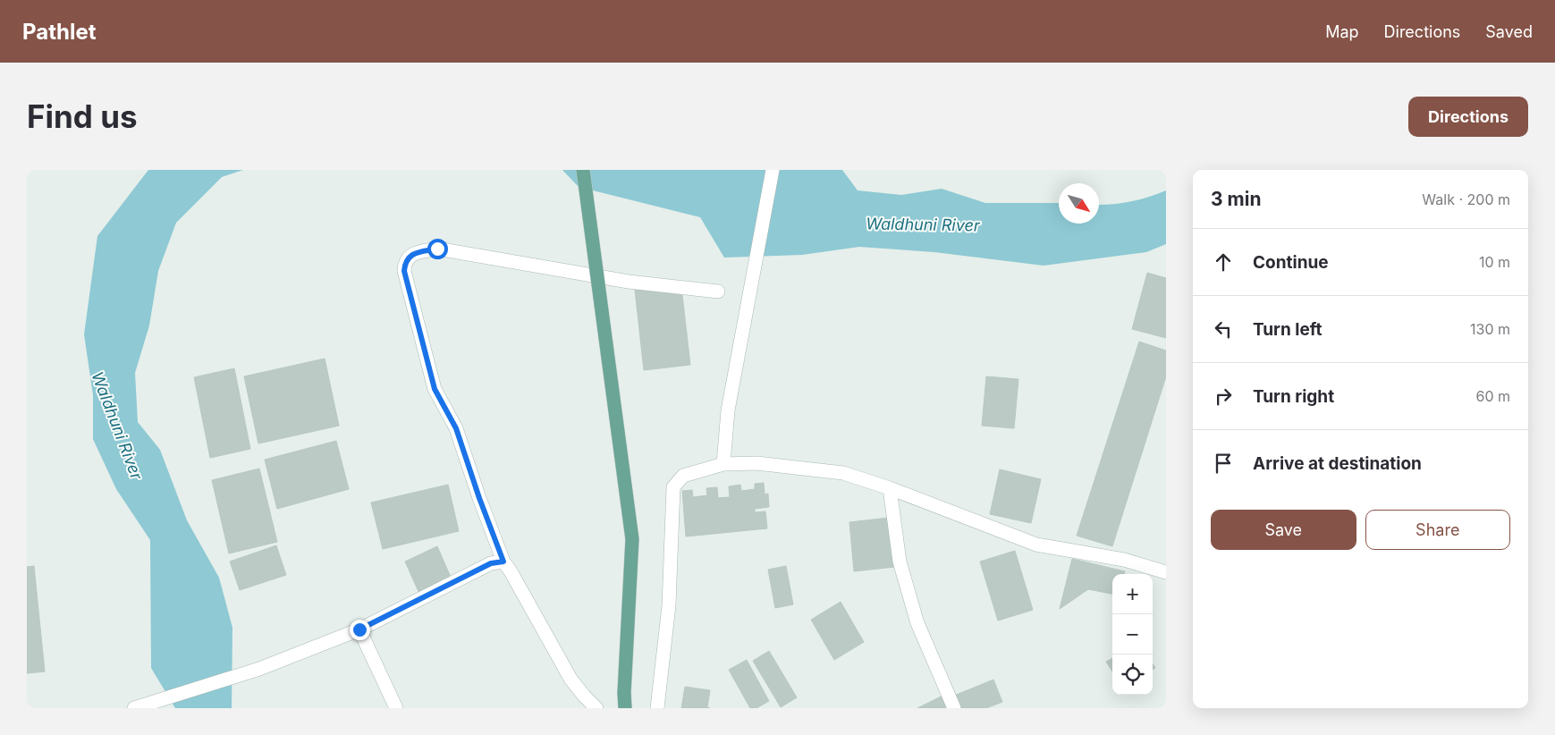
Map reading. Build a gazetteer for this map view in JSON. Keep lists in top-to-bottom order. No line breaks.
{"water":["Waldhuni River"],"north":"bottom right","page":{"header":"Pathlet","nav":["Map","Directions","Saved"],"buttons":["Directions",["Save","Share"]],"title":"Find us","heading":["3 min","Walk · 200 m"],"list":[["Continue","10 m"],["Turn left","130 m"],["Turn right","60 m"],"Arrive at destination"],"map_buttons":["+","−"]}}
